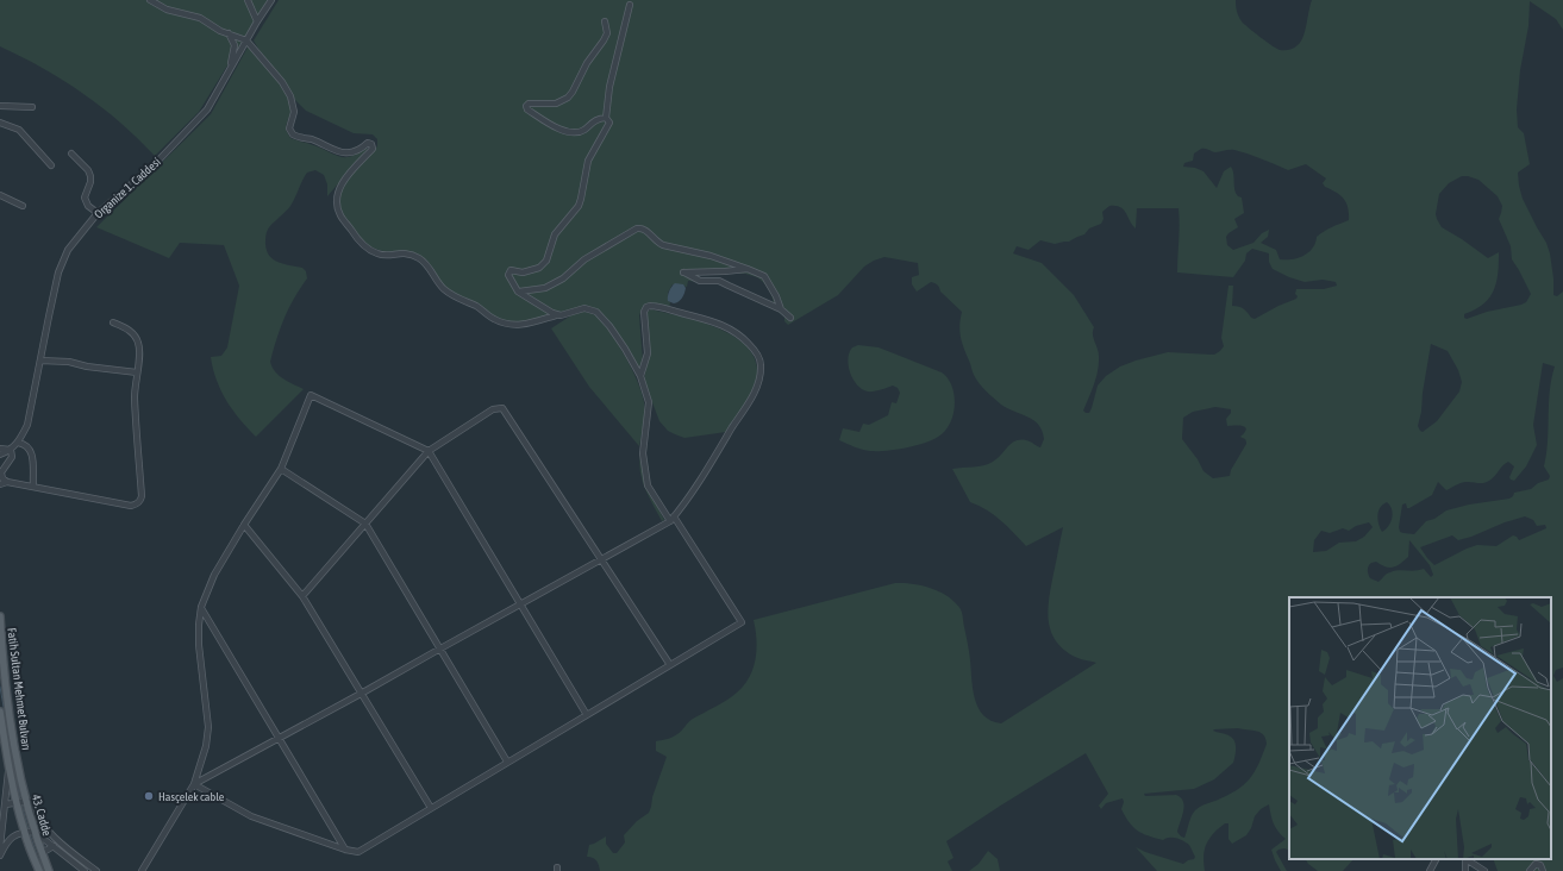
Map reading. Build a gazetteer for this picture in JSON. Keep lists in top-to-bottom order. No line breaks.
{"streets":{"main road":["Fatih Sultan Mehmet Bulvarı","43. Cadde"],"street":["Organize 1. Caddesi"]},"crossings":[["Fatih Sultan Mehmet Bulvarı","43. Cadde"]],"places":["Hasçelek cable"]}
